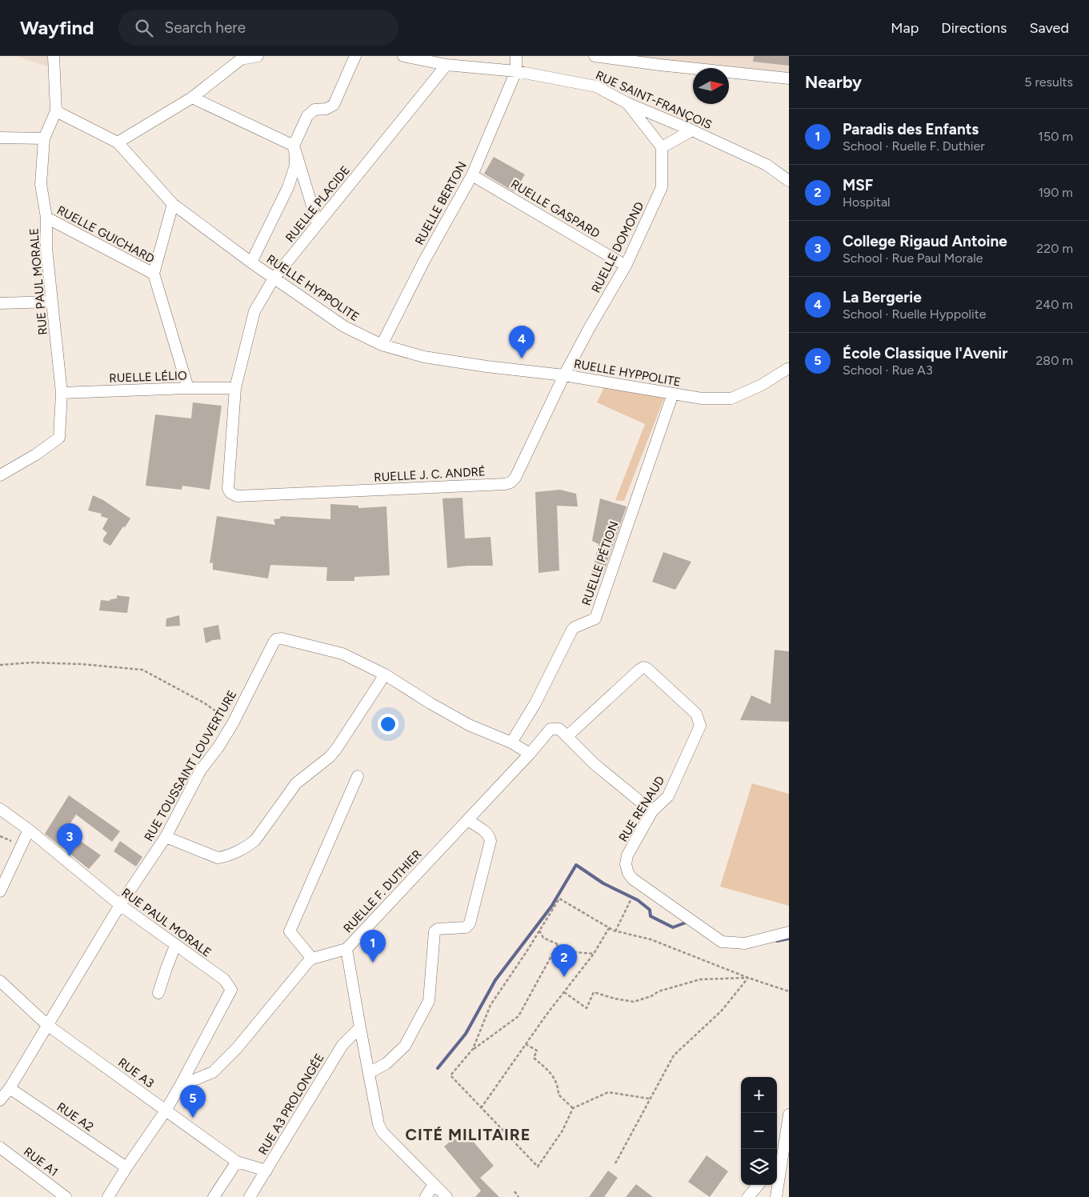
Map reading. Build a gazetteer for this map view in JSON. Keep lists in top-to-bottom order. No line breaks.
{"streets":{"street":["RUE SAINT-FRANÇOIS","RUELLE BERTON","RUELLE PLACIDE","RUELLE GASPARD","RUELLE GUICHARD","RUELLE DOMOND","RUE PAUL MORALE","RUELLE HYPPOLITE","RUELLE LÉLIO","RUELLE J. C. ANDRÉ","RUELLE PÉTION","RUE TOUSSAINT LOUVERTURE","RUE RENAUD","RUELLE F. DUTHIER","RUE A3","RUE A3 PROLONGÉE","RUE A2","RUE A1"]},"crossings":[["RUE SAINT-FRANÇOIS","RUELLE BERTON"],["RUE SAINT-FRANÇOIS","RUELLE PLACIDE"],["RUELLE BERTON","RUELLE GASPARD"],["RUELLE BERTON","RUELLE HYPPOLITE"],["RUELLE PLACIDE","RUELLE HYPPOLITE"],["RUELLE PLACIDE","RUELLE LÉLIO"],["RUELLE PLACIDE","RUELLE J. C. ANDRÉ"],["RUELLE GASPARD","RUELLE DOMOND"],["RUELLE GUICHARD","RUE PAUL MORALE"],["RUELLE DOMOND","RUELLE HYPPOLITE"],["RUELLE DOMOND","RUELLE J. C. ANDRÉ"],["RUE PAUL MORALE","RUELLE HYPPOLITE"],["RUE PAUL MORALE","RUELLE LÉLIO"],["RUE PAUL MORALE","RUE TOUSSAINT LOUVERTURE"],["RUELLE HYPPOLITE","RUELLE J. C. ANDRÉ"],["RUELLE HYPPOLITE","RUELLE PÉTION"],["RUELLE PÉTION","RUE TOUSSAINT LOUVERTURE"],["RUE TOUSSAINT LOUVERTURE","RUELLE F. DUTHIER"],["RUE TOUSSAINT LOUVERTURE","RUE A3"],["RUE TOUSSAINT LOUVERTURE","RUE A2"],["RUE RENAUD","RUELLE F. DUTHIER"],["RUELLE F. DUTHIER","RUE A3 PROLONGÉE"],["RUE A3","RUE A3 PROLONGÉE"]],"districts":["CITÉ MILITAIRE"],"north":"right","page":{"header":"Wayfind","search":"Search here","nav":["Map","Directions","Saved"],"heading":["Nearby","5 results"],"list":[{"mark":"1","name":"Paradis des Enfants","note":"School · Ruelle F. Duthier","value":"150 m"},{"mark":"2","name":"MSF","note":"Hospital","value":"190 m"},{"mark":"3","name":"College Rigaud Antoine","note":"School · Rue Paul Morale","value":"220 m"},{"mark":"4","name":"La Bergerie","note":"School · Ruelle Hyppolite","value":"240 m"},{"mark":"5","name":"École Classique l'Avenir","note":"School · Rue A3","value":"280 m"}],"pins":["4","3","1","2","5"],"map_buttons":["+","−"]}}
